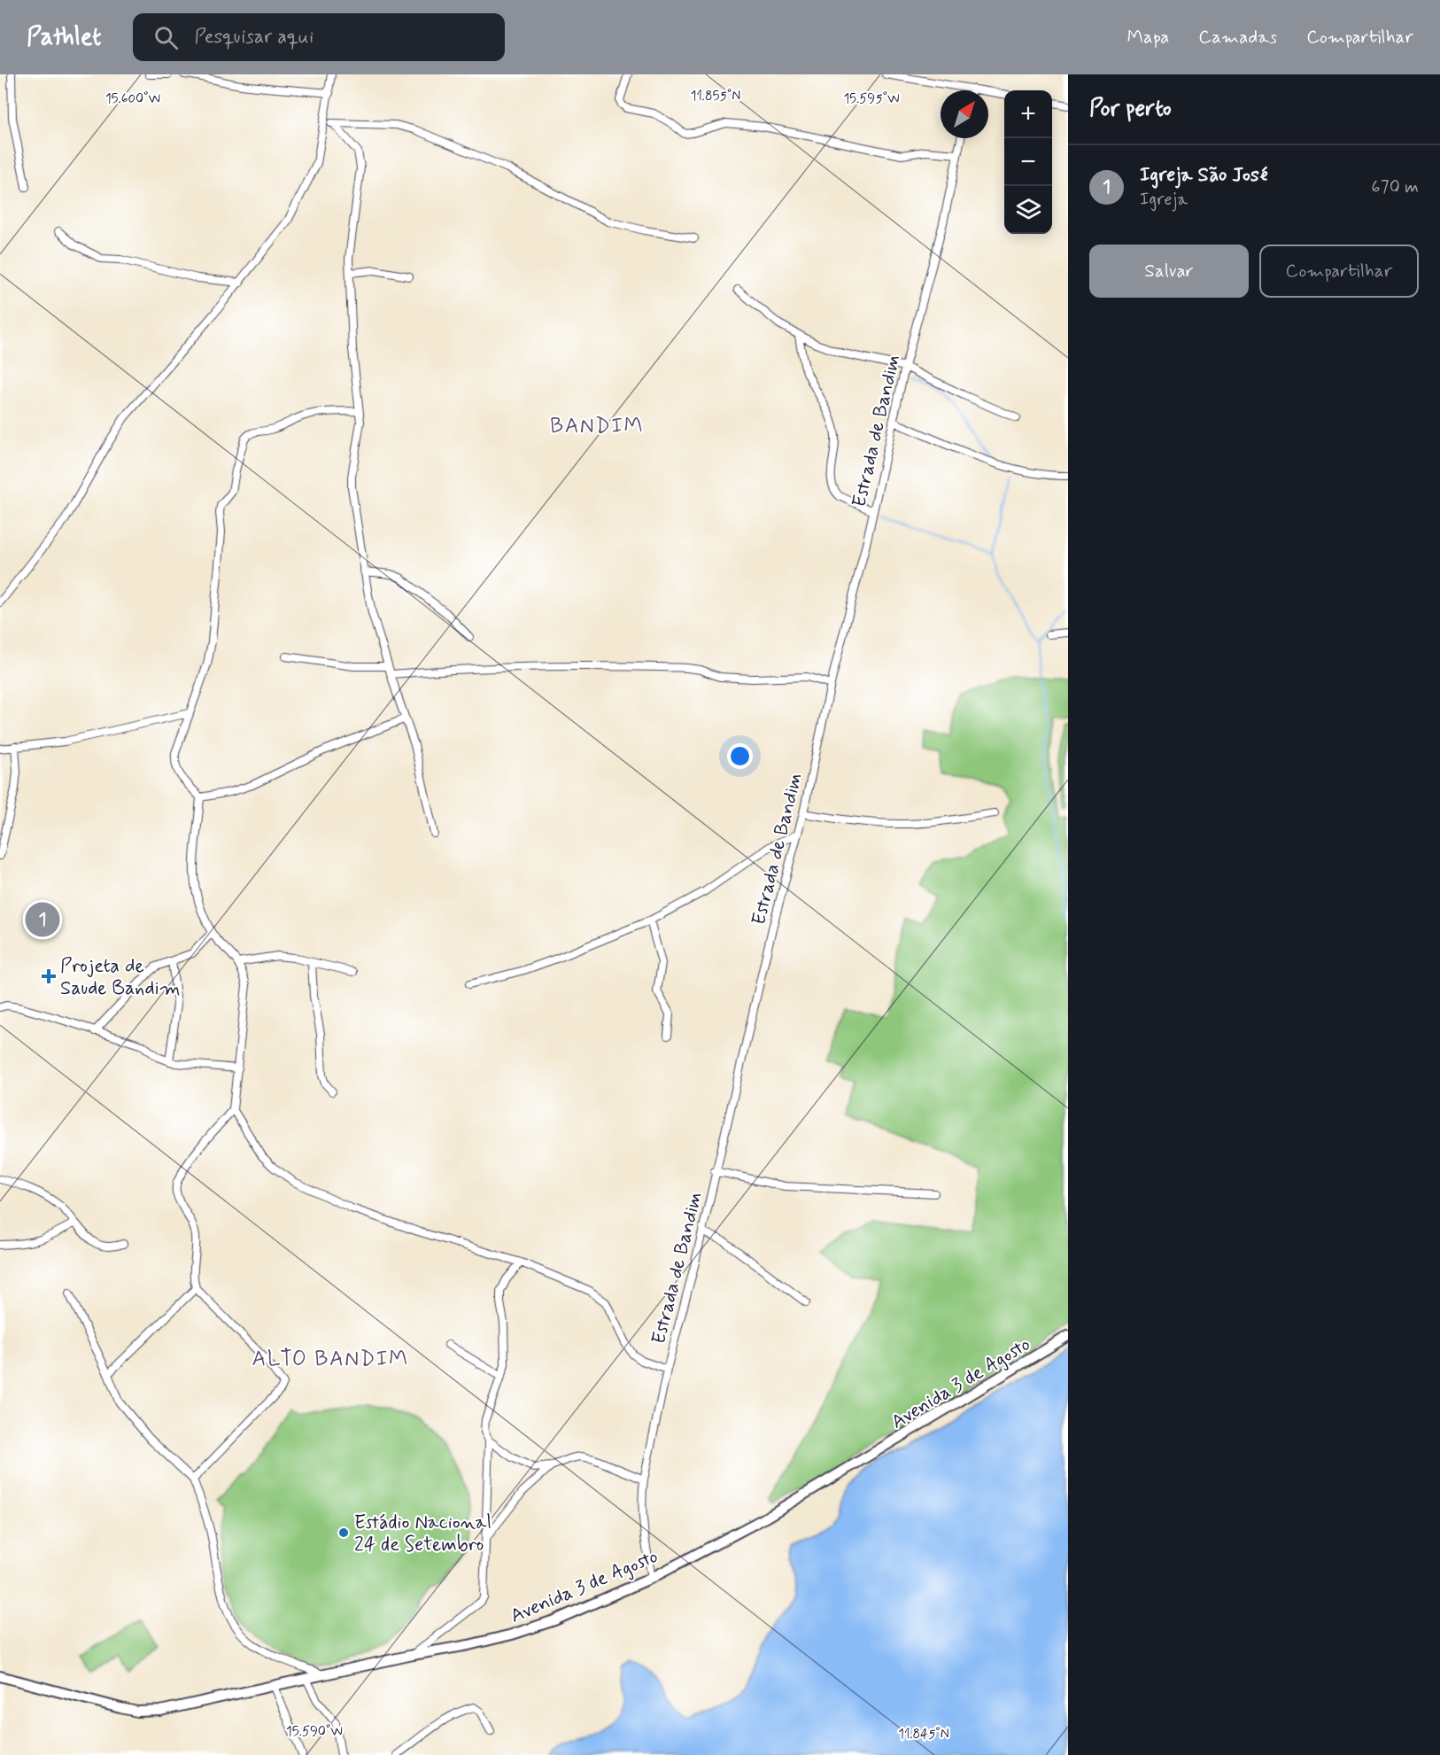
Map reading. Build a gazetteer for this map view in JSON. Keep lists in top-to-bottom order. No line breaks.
{"streets":{"street":["Estrada de Bandim","Avenida 3 de Agosto"]},"crossings":[["Estrada de Bandim","Avenida 3 de Agosto"]],"districts":["BANDIM","ALTO BANDIM"],"places":{"health":["Projeta de Saude Bandim"],"other":["Estádio Nacional 24 de Setembro"]},"north":"top right","page":{"header":"Pathlet","search":"Pesquisar aqui","nav":["Mapa","Camadas","Compartilhar"],"heading":"Por perto","map_buttons":["+","−"],"list":[{"mark":"1","name":"Igreja São José","note":"Igreja","value":"670 m"}],"buttons":["Salvar","Compartilhar"],"pins":"1"},"coordinates":["11.855°N","15.600°W","15.595°W","15.590°W","11.845°N"]}
